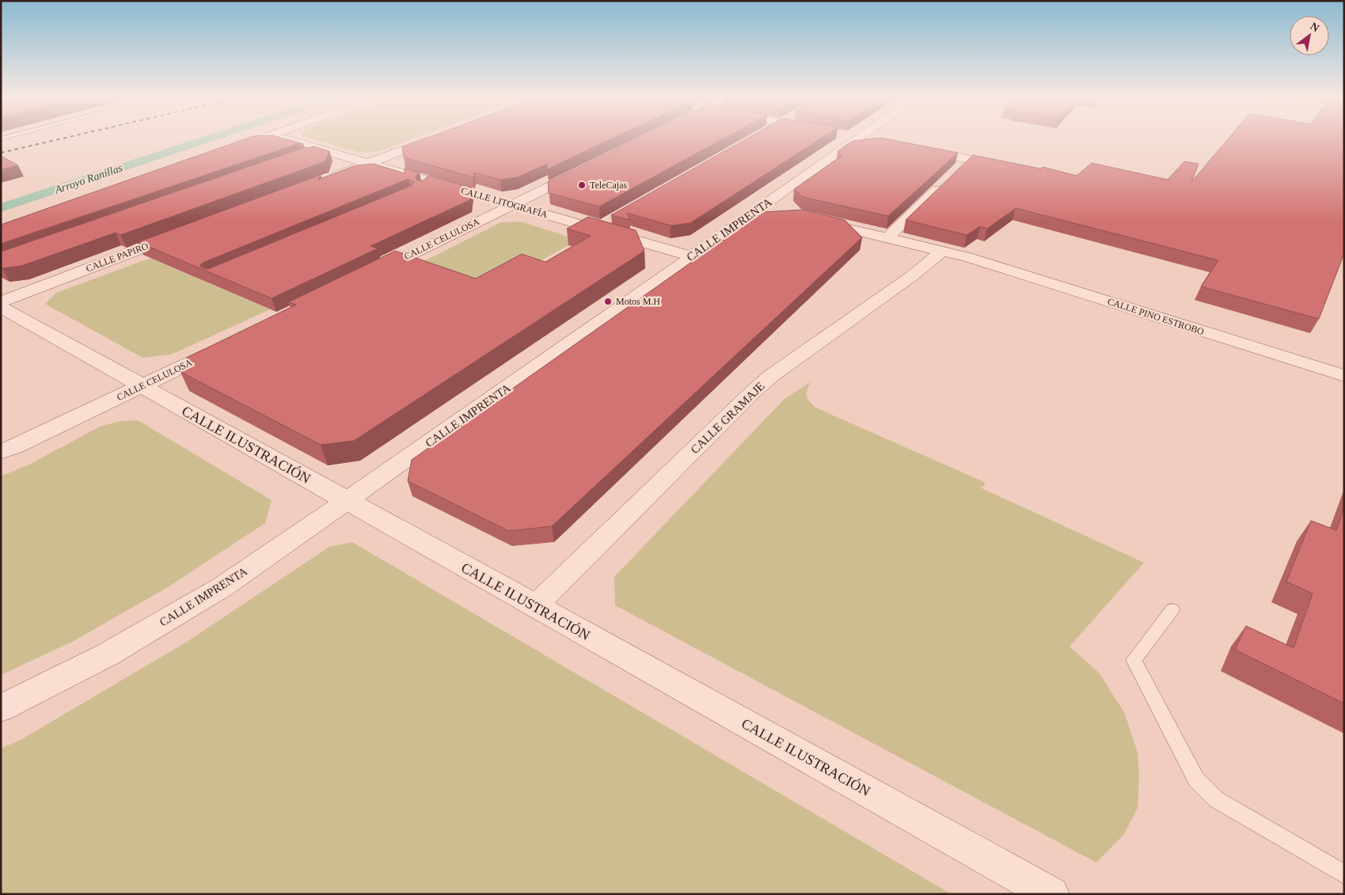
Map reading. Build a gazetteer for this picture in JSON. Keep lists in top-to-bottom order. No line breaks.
{"streets":{"street":["CALLE LITOGRAFÍA","CALLE IMPRENTA","CALLE CELULOSA","CALLE PAPIRO","CALLE PINO ESTROBO","CALLE GRAMAJE","CALLE ILUSTRACIÓN"]},"crossings":[["CALLE LITOGRAFÍA","CALLE IMPRENTA"],["CALLE LITOGRAFÍA","CALLE CELULOSA"],["CALLE IMPRENTA","CALLE ILUSTRACIÓN"],["CALLE CELULOSA","CALLE ILUSTRACIÓN"],["CALLE PINO ESTROBO","CALLE GRAMAJE"],["CALLE GRAMAJE","CALLE ILUSTRACIÓN"]],"water":["Arroyo Ranillas"],"places":["TeleCajas","Motos M.H"],"north":"top right"}
